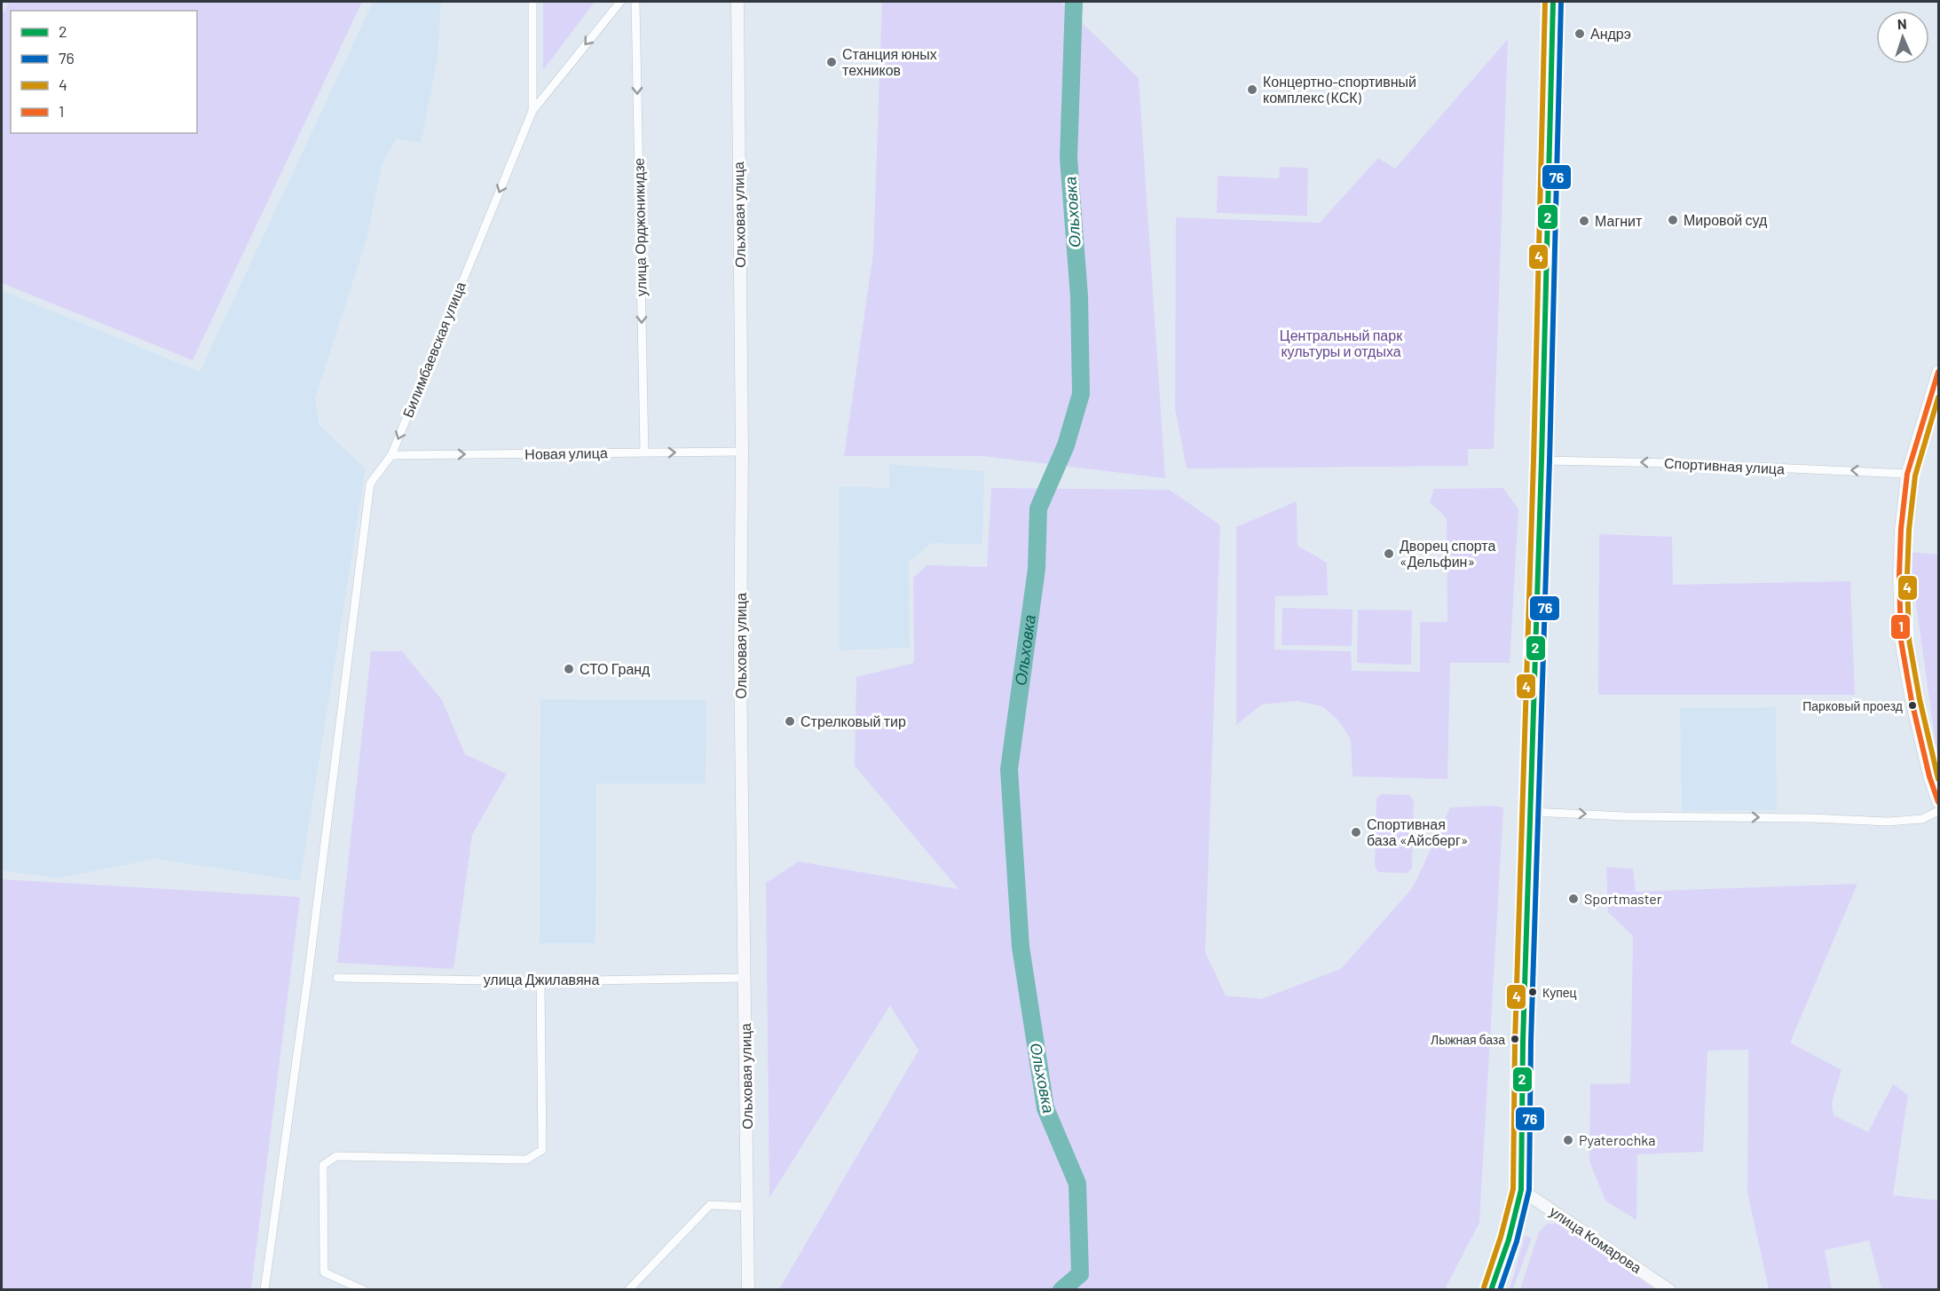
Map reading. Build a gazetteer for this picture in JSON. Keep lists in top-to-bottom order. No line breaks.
{"streets":{"main road":["Ольховая улица","улица Комарова"],"street":["улица Орджоникидзе","Билимбаевская улица","Новая улица","Спортивная улица","улица Джилавяна"]},"crossings":[["Ольховая улица","Новая улица"],["Ольховая улица","улица Джилавяна"],["улица Орджоникидзе","Новая улица"],["Билимбаевская улица","Новая улица"]],"one_way":["улица Орджоникидзе","Билимбаевская улица","Новая улица","Спортивная улица"],"water":["Ольховка"],"parks":["Центральный парк культуры и отдыха"],"places":["Андрэ","Станция юных техников","Концертно-спортивный комплекс (КСК)","Мировой суд","Магнит","Дворец спорта «Дельфин»","СТО Гранд","Парковый проезд","Стрелковый тир","Спортивная база «Айсберг»","Sportmaster","Купец","Лыжная база","Pyaterochka"],"lines":["transit line 2","transit line 76","transit line 4","transit line 1"],"legend":["2","76","4","1"],"north":"top"}
